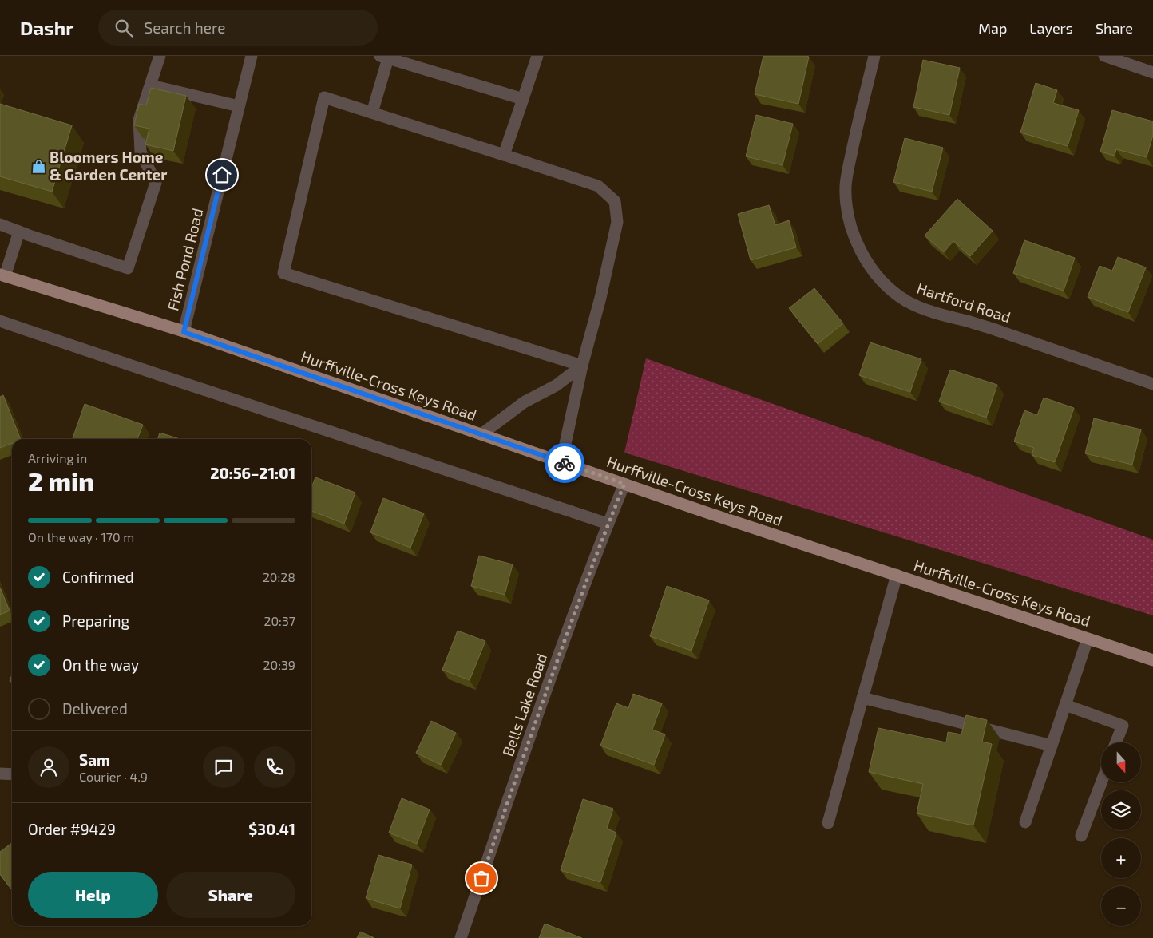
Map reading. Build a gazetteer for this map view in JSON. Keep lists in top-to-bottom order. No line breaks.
{"streets":{"main road":["Hurffville-Cross Keys Road"],"street":["Fish Pond Road","Hartford Road","Bells Lake Road"]},"crossings":[["Fish Pond Road","Hurffville-Cross Keys Road"],["Hurffville-Cross Keys Road","Bells Lake Road"]],"places":{"shop":["Bloomers Home & Garden Center"]},"north":"bottom","page":{"header":"Dashr","search":"Search here","nav":["Map","Layers","Share"],"heading":["2 min","Arriving in","20:56–21:01"],"panel":["Sam","Courier · 4.9","Order #9429","$30.41"],"bar":"On the way · 170 m","list":[["Confirmed","20:28"],["Preparing","20:37"],["On the way","20:39"],"Delivered"],"map_buttons":["+","−"],"buttons":["Help","Share"]}}
